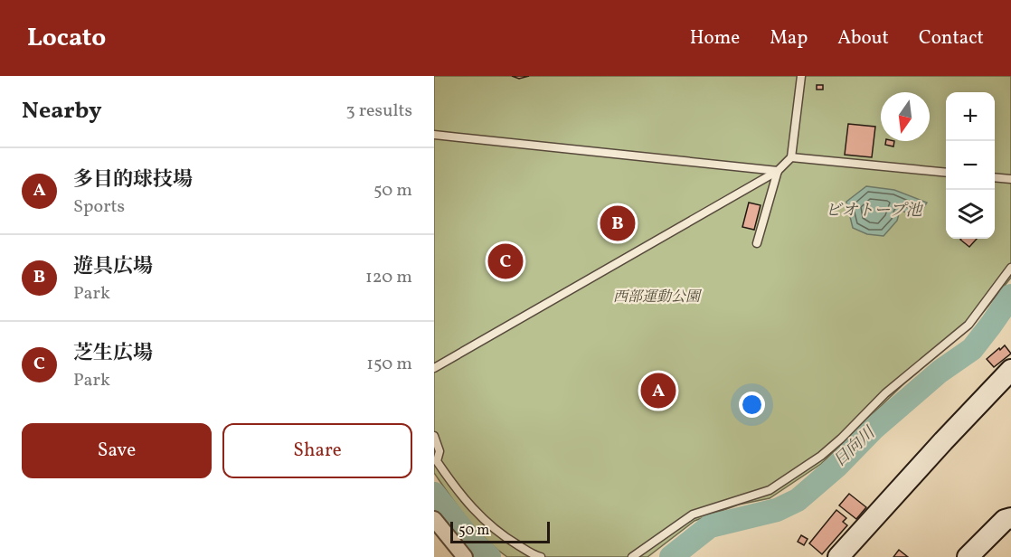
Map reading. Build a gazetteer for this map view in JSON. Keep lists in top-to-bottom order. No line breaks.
{"water":["ビオトープ池","日向川"],"parks":["西部運動公園"],"scale_bar":"50 m","north":"bottom","page":{"header":"Locato","nav":["Home","Map","About","Contact"],"heading":["Nearby","3 results"],"map_buttons":["+","−"],"list":[{"mark":"A","name":"多目的球技場","note":"Sports","value":"50 m"},{"mark":"B","name":"遊具広場","note":"Park","value":"120 m"},{"mark":"C","name":"芝生広場","note":"Park","value":"150 m"}],"pins":["B","C","A"],"buttons":["Save","Share"],"scale":"50 m"}}
